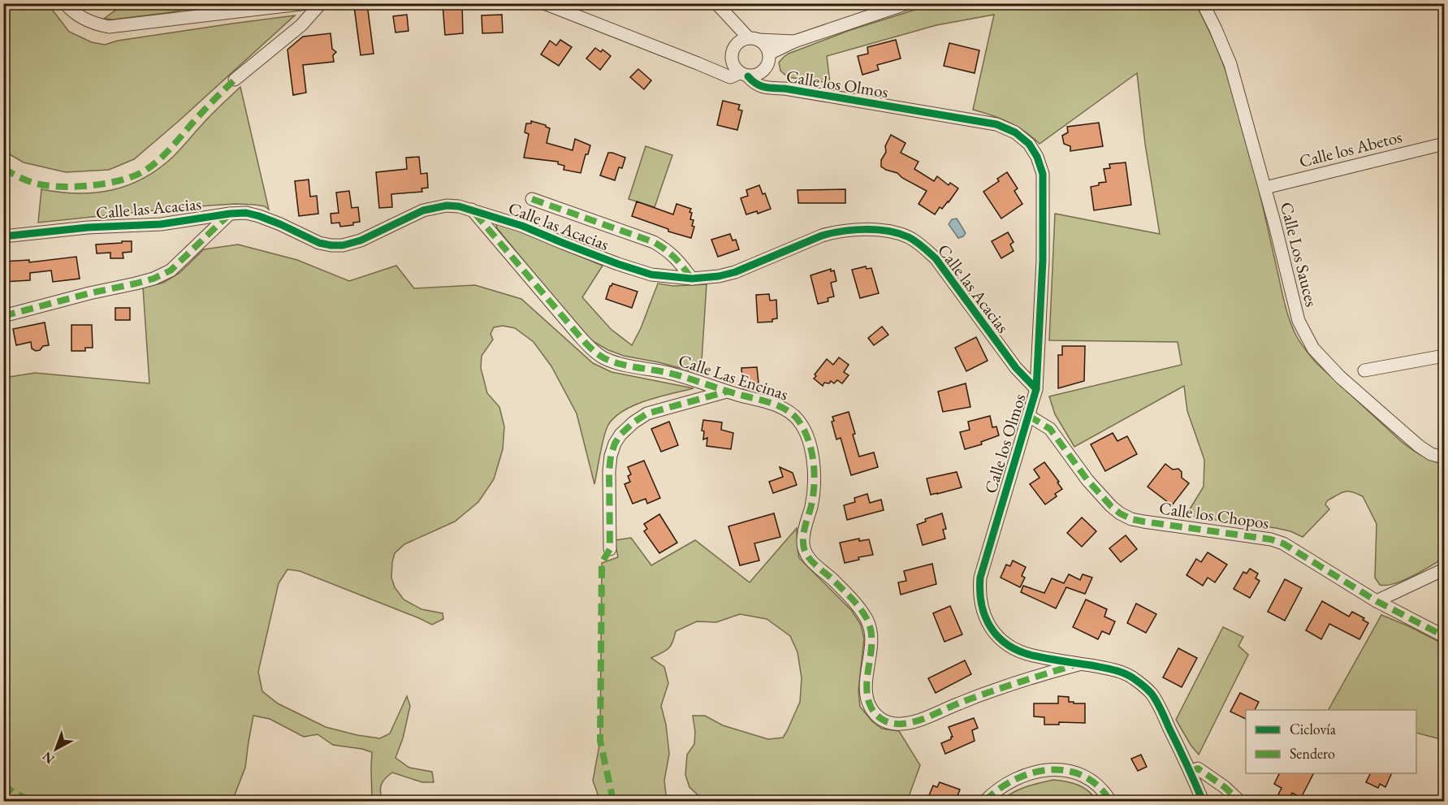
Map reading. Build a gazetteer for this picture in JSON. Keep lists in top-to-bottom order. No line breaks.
{"streets":{"street":["Calle los Olmos","Calle los Abetos","Calle las Acacias","Calle Los Sauces","Calle Las Encinas","Calle los Chopos"]},"crossings":[["Calle los Olmos","Calle las Acacias"],["Calle los Olmos","Calle Las Encinas"],["Calle los Olmos","Calle los Chopos"],["Calle los Abetos","Calle Los Sauces"],["Calle las Acacias","Calle Las Encinas"]],"legend":["Ciclovía","Sendero"],"north":"bottom left"}
